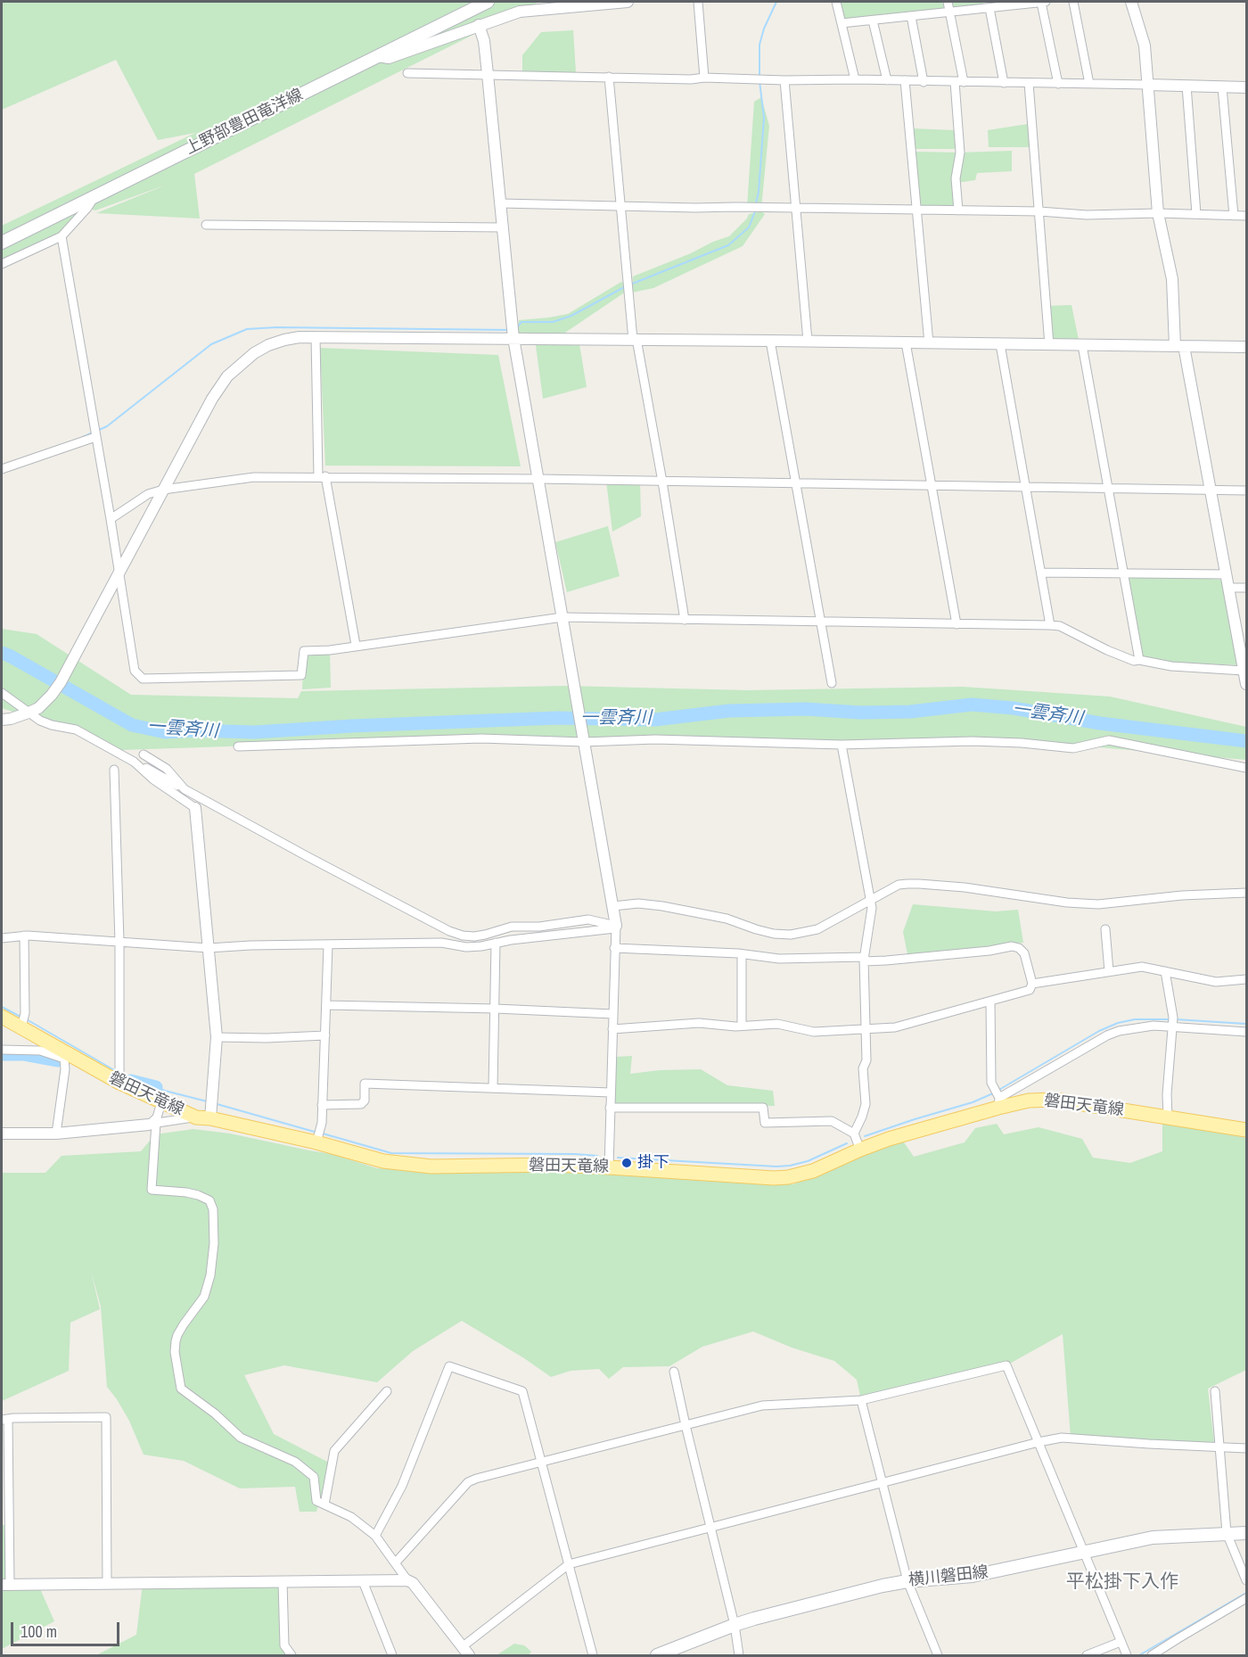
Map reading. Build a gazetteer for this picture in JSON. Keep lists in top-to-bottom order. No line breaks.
{"streets":{"main road":["上野部豊田竜洋線","磐田天竜線","横川磐田線"]},"districts":["平松掛下入作"],"water":["一雲斉川"],"places":["掛下"],"scale_bar":"100 m"}
